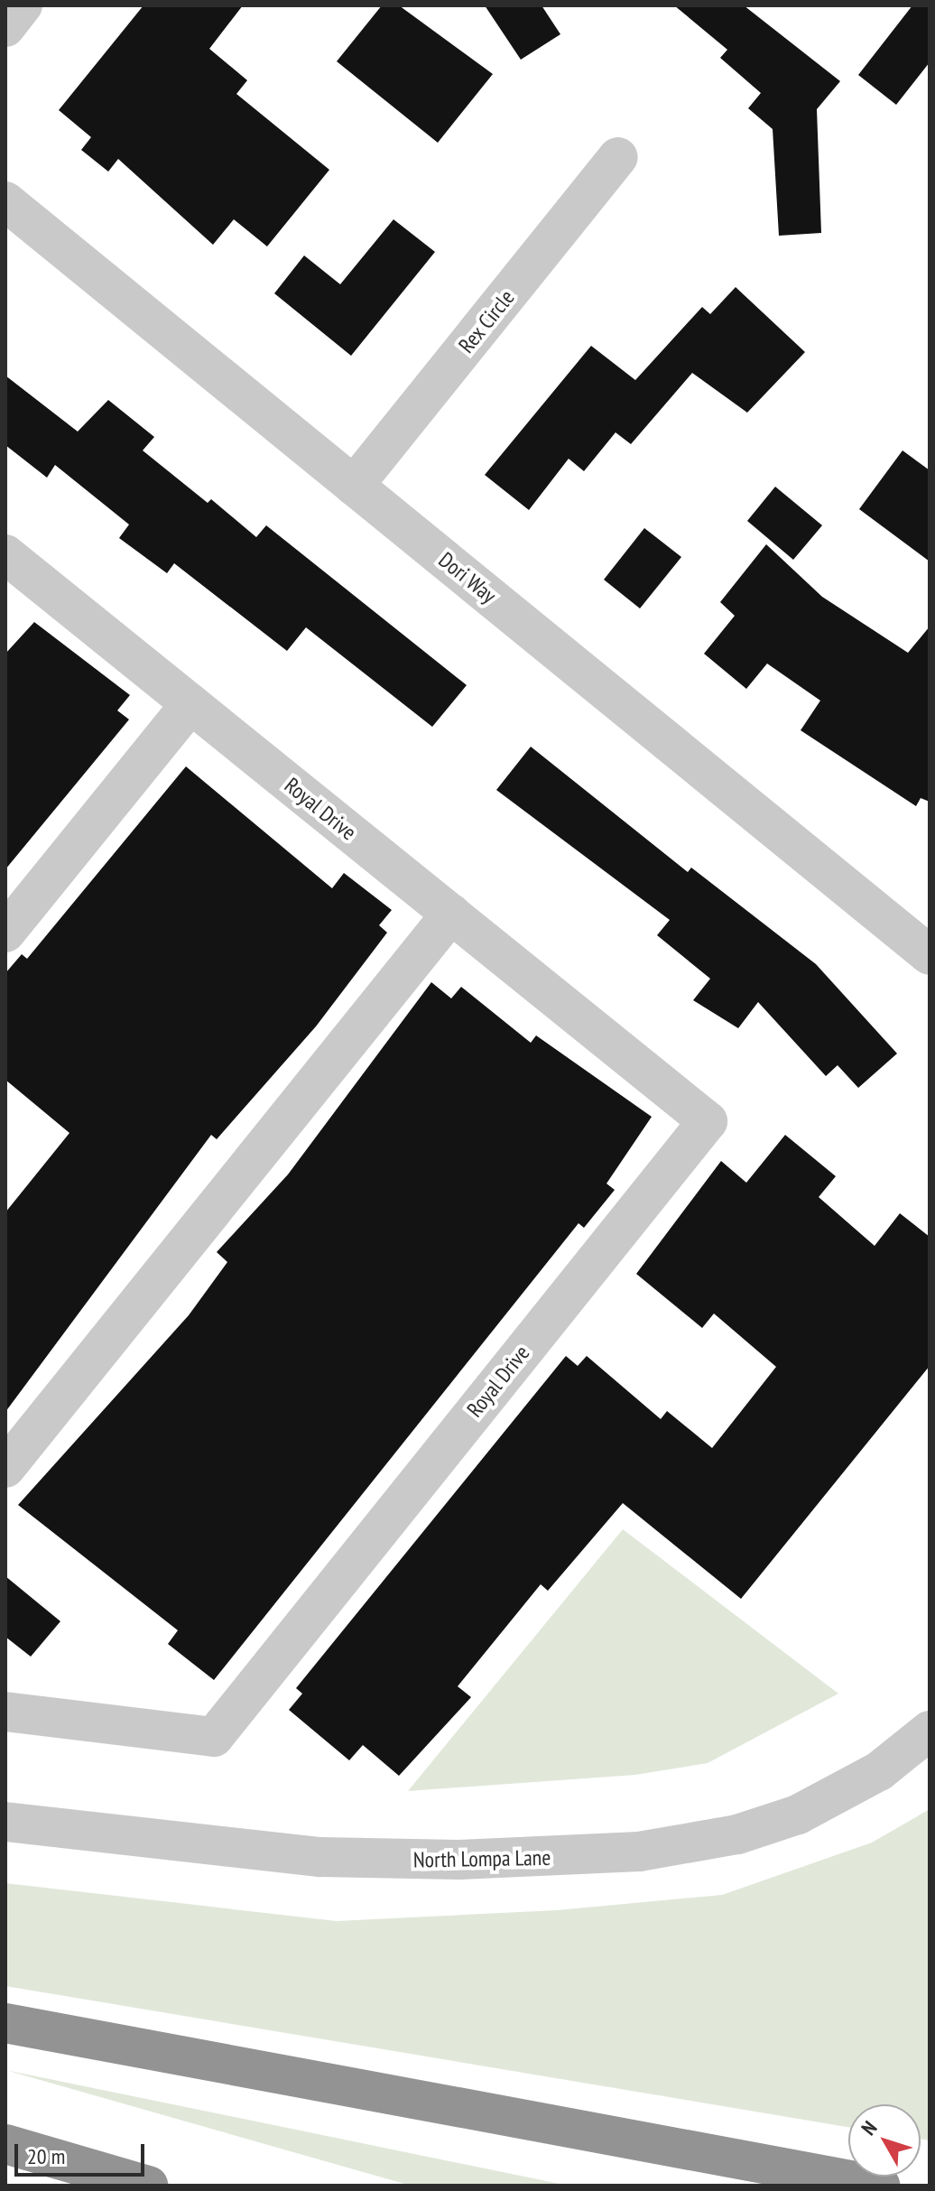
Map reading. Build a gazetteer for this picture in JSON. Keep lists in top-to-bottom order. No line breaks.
{"streets":{"street":["Rex Circle","Dori Way","Royal Drive","North Lompa Lane"]},"crossings":[["Rex Circle","Dori Way"]],"scale_bar":"20 m","north":"top left"}
